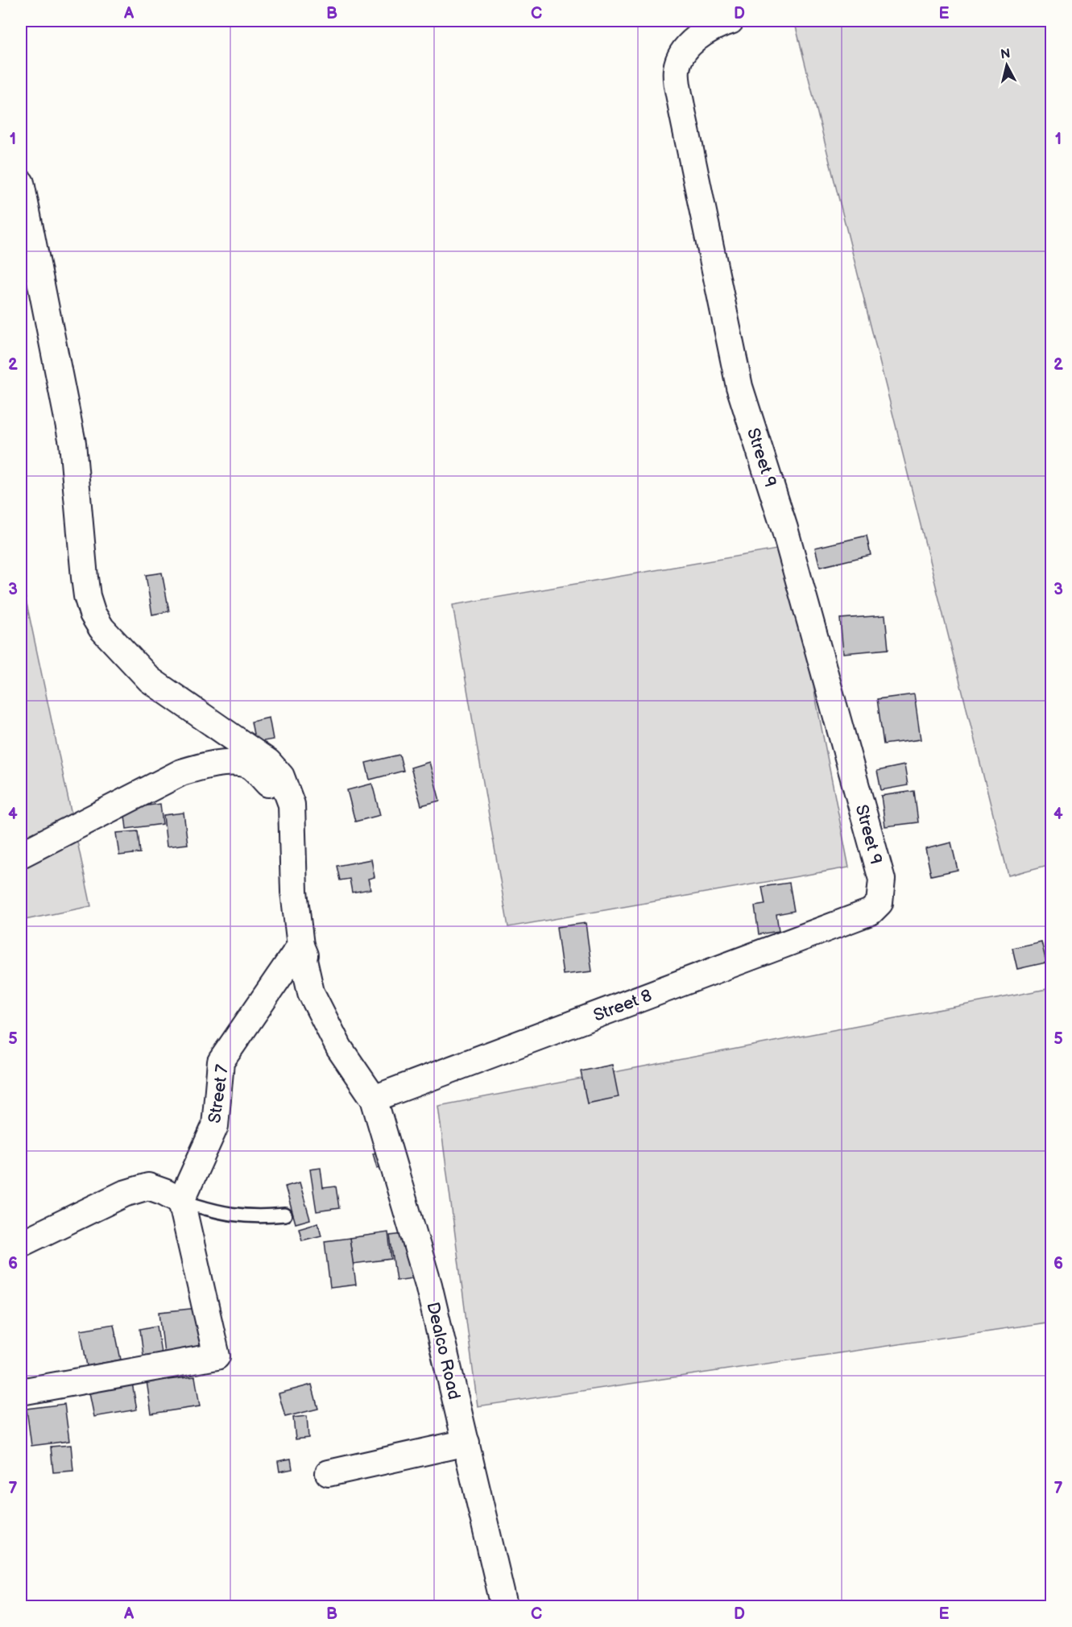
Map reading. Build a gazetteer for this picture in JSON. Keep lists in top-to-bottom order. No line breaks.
{"streets":{"street":["Street 9","Street 8","Street 7","Dealco Road"]},"crossings":[["Street 9","Street 8"],["Street 8","Dealco Road"],["Street 7","Dealco Road"]],"north":"top","grid":{"columns":["A","B","C","D","E"],"rows":["1","2","3","4","5","6","7"]}}
